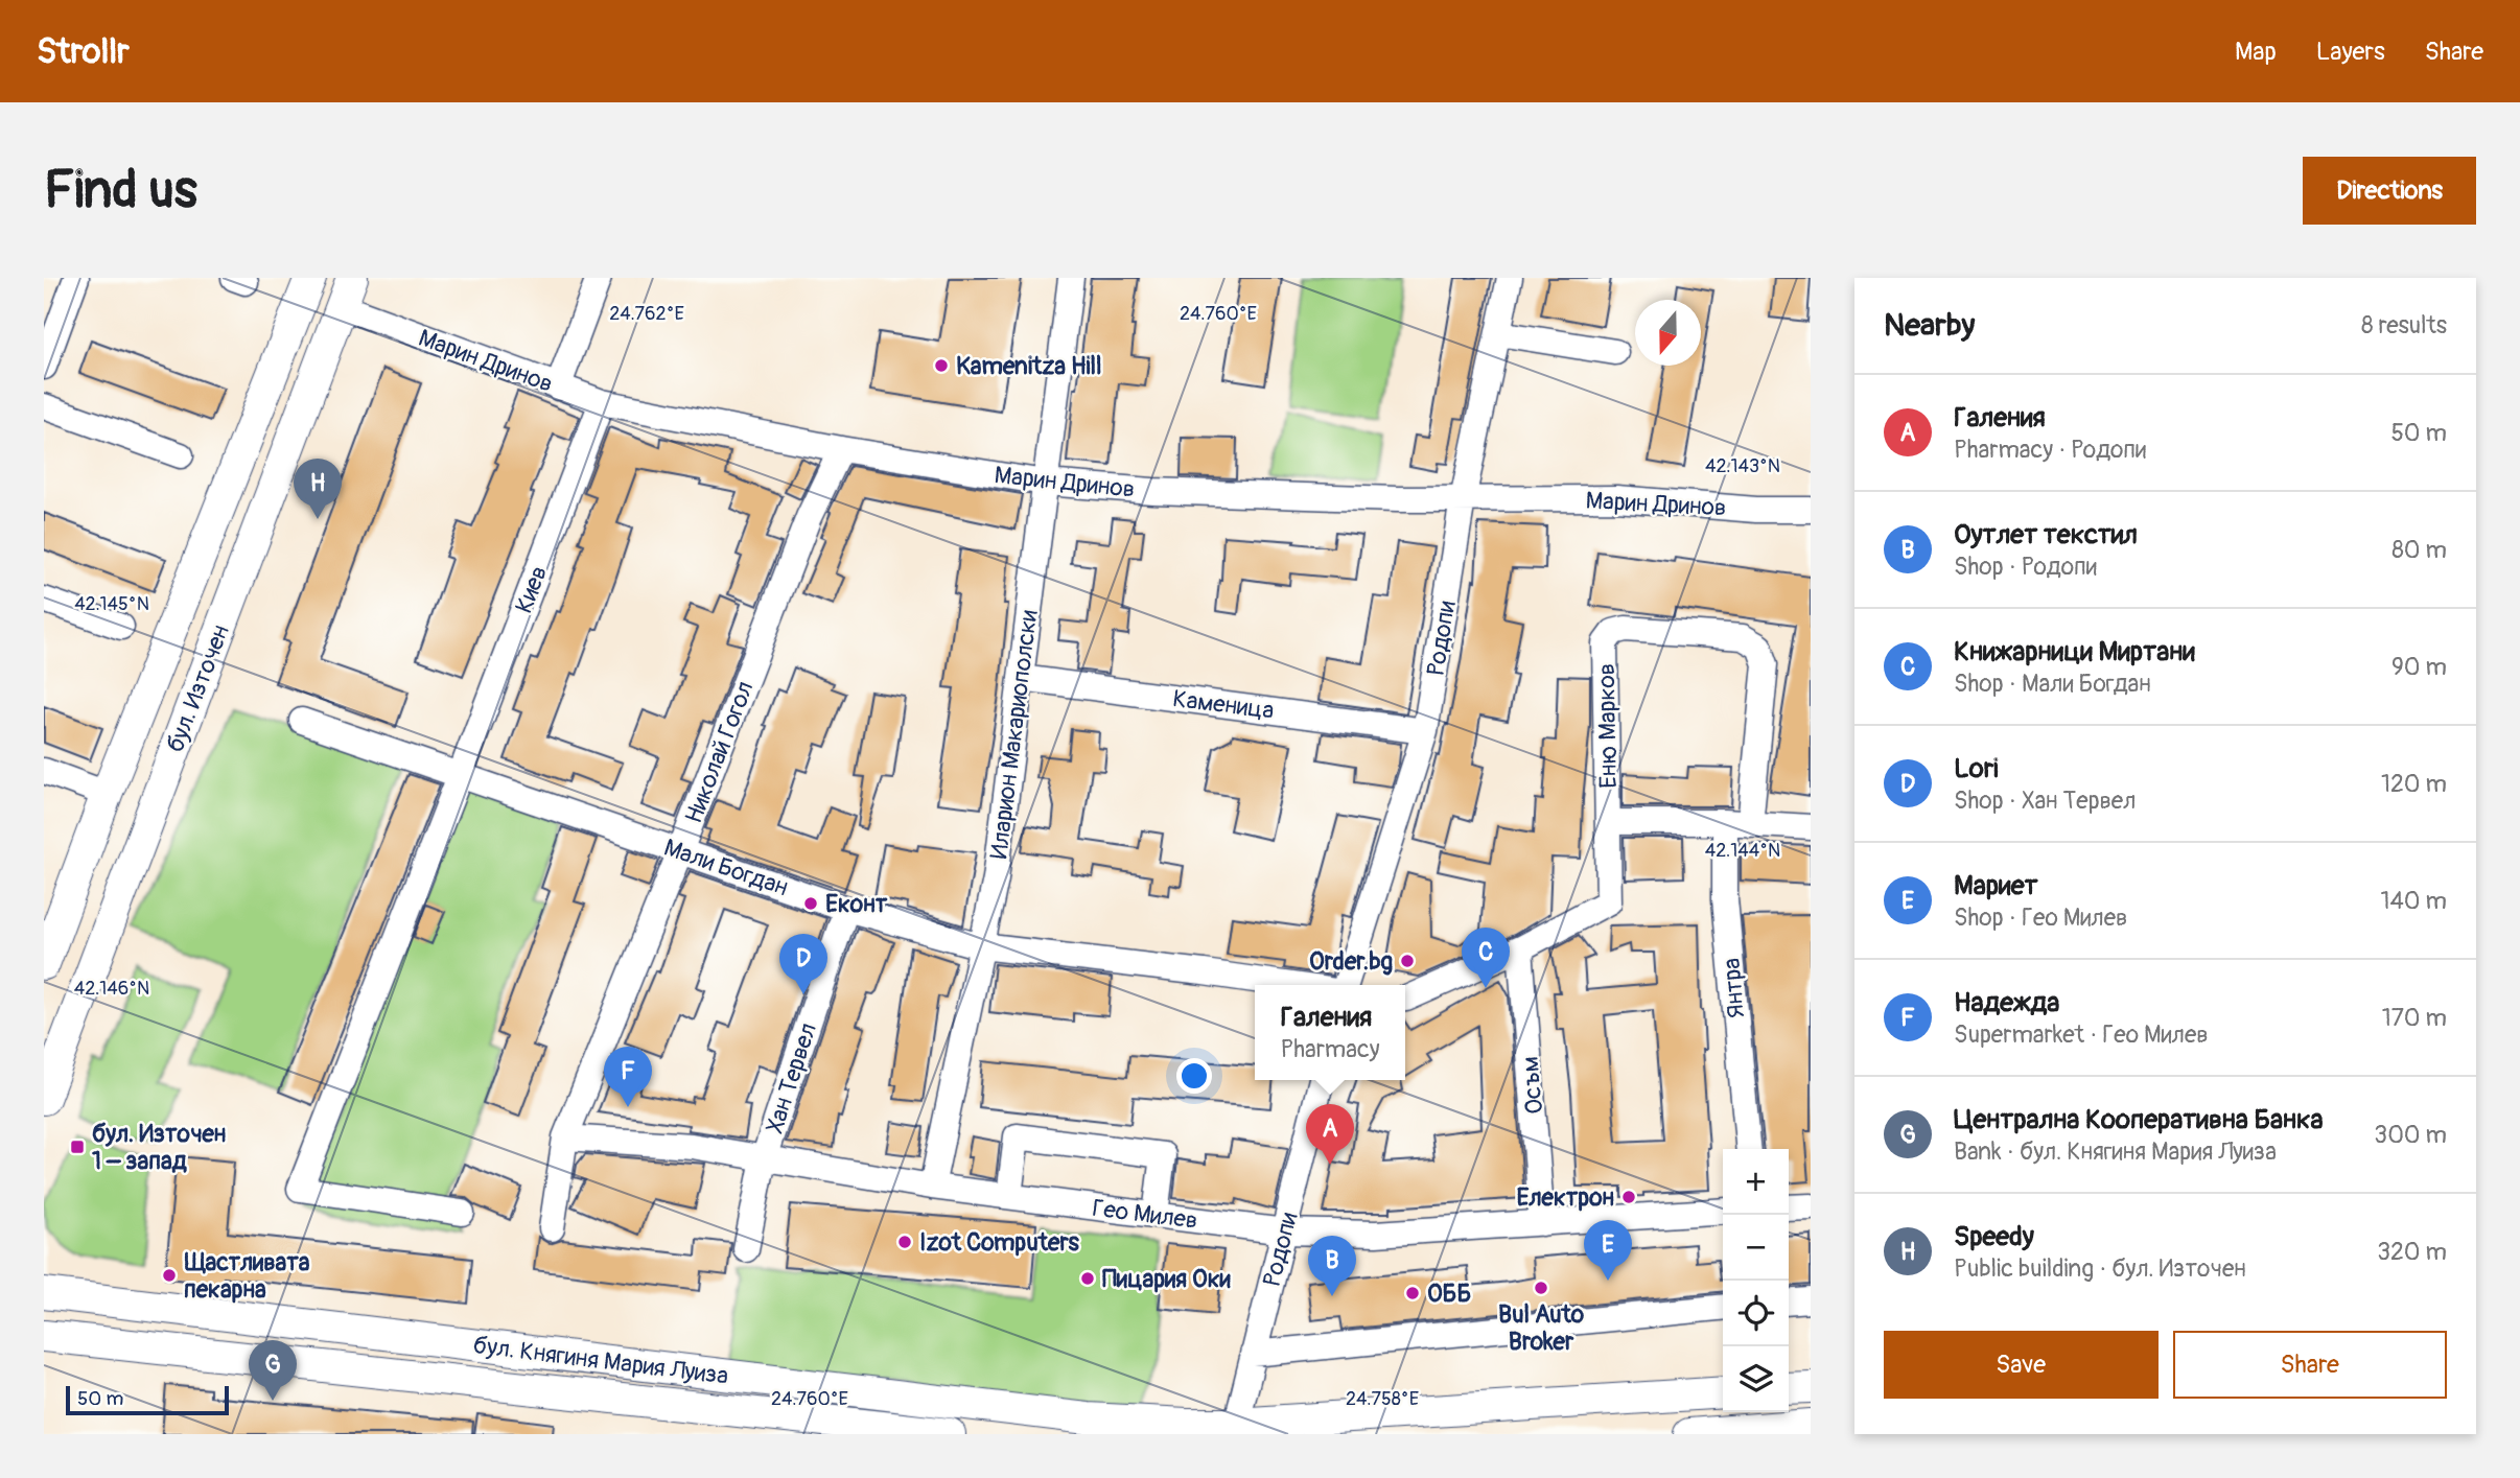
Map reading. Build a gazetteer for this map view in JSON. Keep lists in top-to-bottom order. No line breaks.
{"streets":{"main road":["бул. Източен","бул. Княгиня Мария Луиза"],"street":["Марин Дринов","Киев","Родопи","Каменица","Еню Марков","Иларион Макариополски","Николай Гогол","Мали Богдан","Янтра","Хан Тервел","Осъм","Гео Милев"]},"crossings":[["Марин Дринов","Киев"],["Марин Дринов","Родопи"],["Марин Дринов","бул. Източен"],["Марин Дринов","Иларион Макариополски"],["Марин Дринов","Николай Гогол"],["Киев","Мали Богдан"],["Родопи","Каменица"],["Родопи","Гео Милев"],["Родопи","бул. Княгиня Мария Луиза"],["Каменица","Иларион Макариополски"],["Еню Марков","Янтра"],["Иларион Макариополски","Мали Богдан"],["Иларион Макариополски","Гео Милев"],["Николай Гогол","Мали Богдан"],["Николай Гогол","Гео Милев"],["Мали Богдан","Хан Тервел"],["Хан Тервел","Гео Милев"],["Осъм","Гео Милев"]],"places":{"other":["Kamenitza Hill","Еконт","Order.bg","Електрон","Izot Computers","Щастливата пекарна","Пицария Оки","Bul Auto Broker","ОББ"],"transit":["бул. Източен 1 – запад"]},"scale_bar":"50 m","north":"bottom","page":{"header":"Strollr","nav":["Map","Layers","Share"],"buttons":["Directions",["Save","Share"]],"title":"Find us","heading":["Nearby","8 results"],"list":[{"mark":"A","name":"Галения","note":"Pharmacy · Родопи","value":"50 m"},{"mark":"B","name":"Оутлет текстил","note":"Shop · Родопи","value":"80 m"},{"mark":"C","name":"Книжарници Миртани","note":"Shop · Мали Богдан","value":"90 m"},{"mark":"D","name":"Lori","note":"Shop · Хан Тервел","value":"120 m"},{"mark":"E","name":"Мариет","note":"Shop · Гео Милев","value":"140 m"},{"mark":"F","name":"Надежда","note":"Supermarket · Гео Милев","value":"170 m"},{"mark":"G","name":"Централна Кооперативна Банка","note":"Bank · бул. Княгиня Мария Луиза","value":"300 m"},{"mark":"H","name":"Speedy","note":"Public building · бул. Източен","value":"320 m"}],"pins":["H","C","D","F","A","E","B","G"],"popup":["Галения","Pharmacy"],"map_buttons":["+","−"],"scale":"50 m"},"coordinates":["24.762°E","24.760°E","42.143°N","42.145°N","42.144°N","42.146°N","24.758°E"]}
